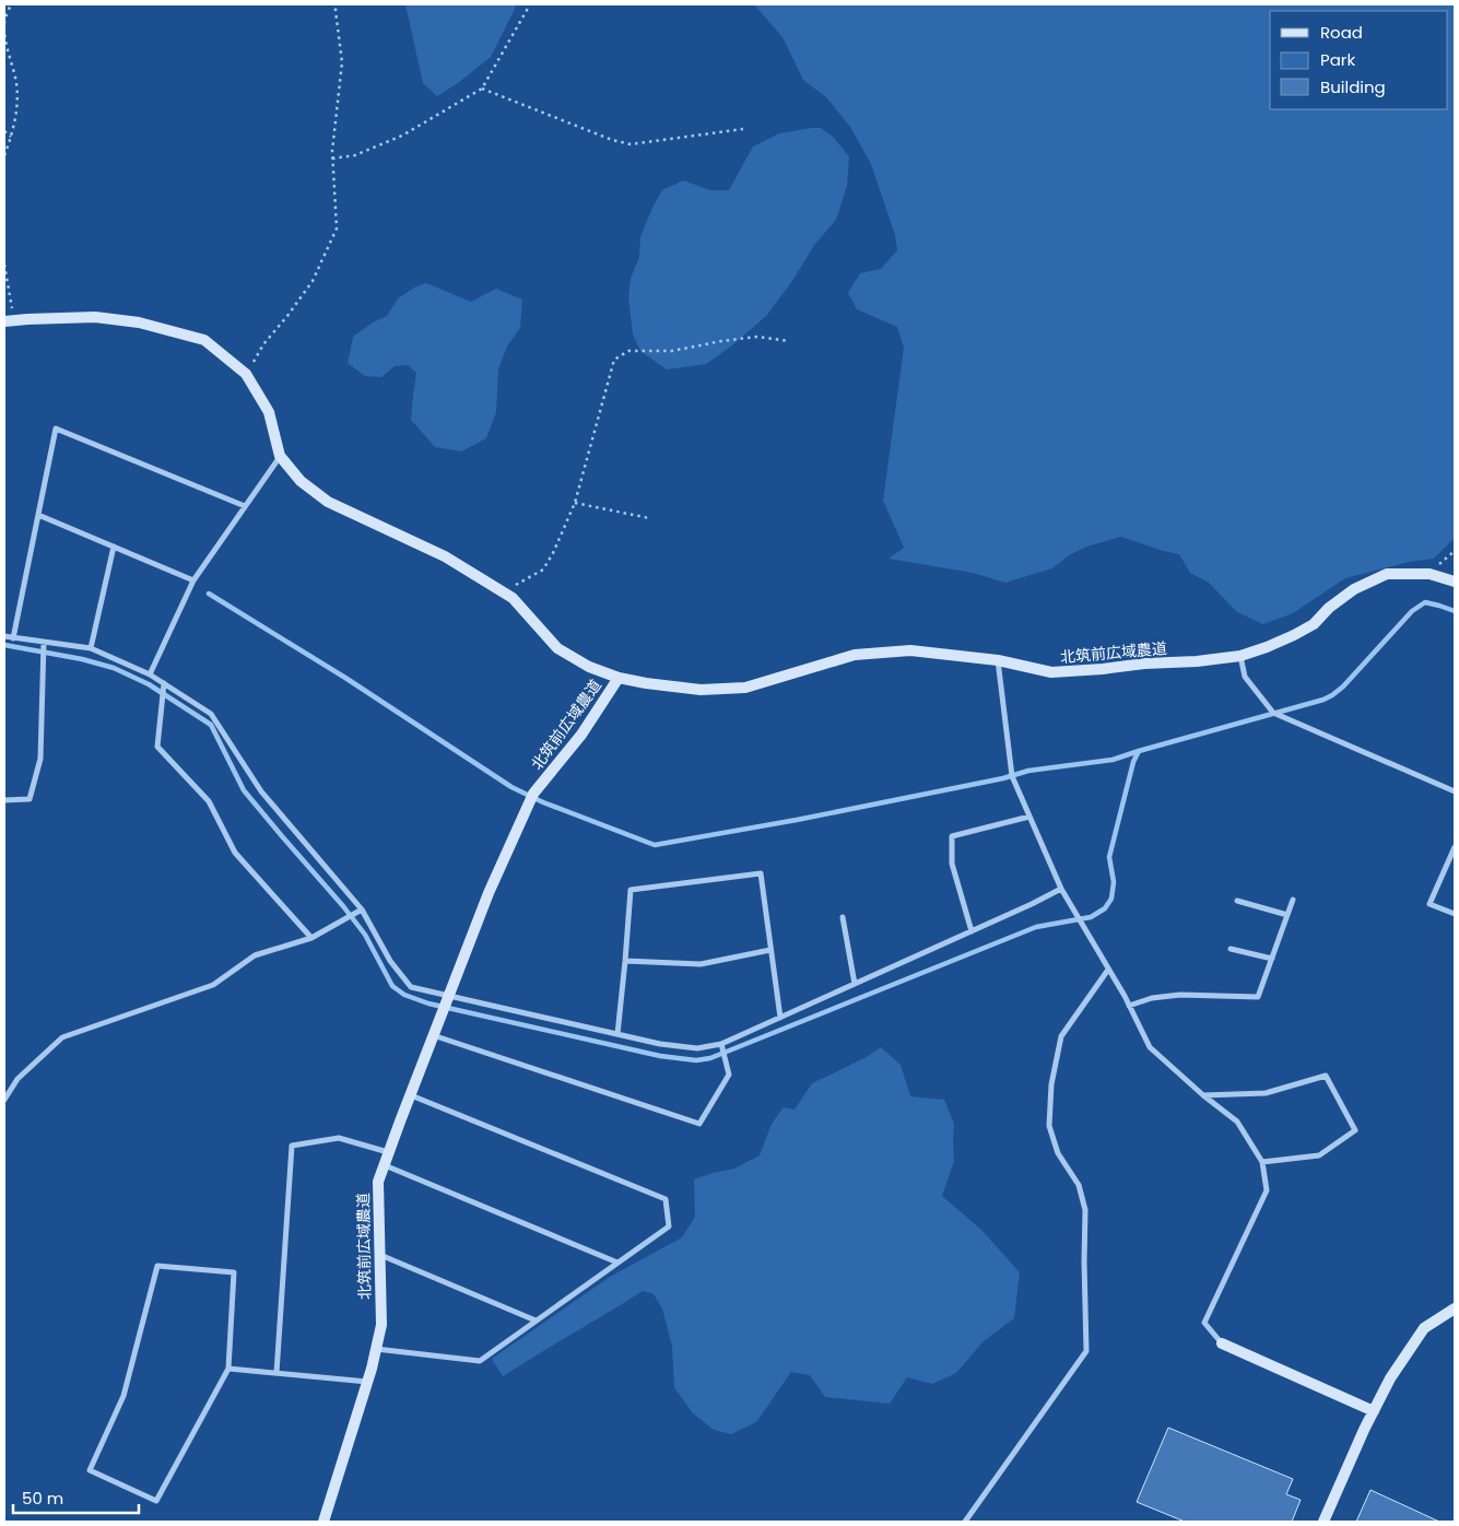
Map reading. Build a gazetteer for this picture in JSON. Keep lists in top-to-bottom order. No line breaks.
{"streets":{"street":["北筑前広域農道"]},"legend":["Road","Park","Building"],"scale_bar":"50 m"}
